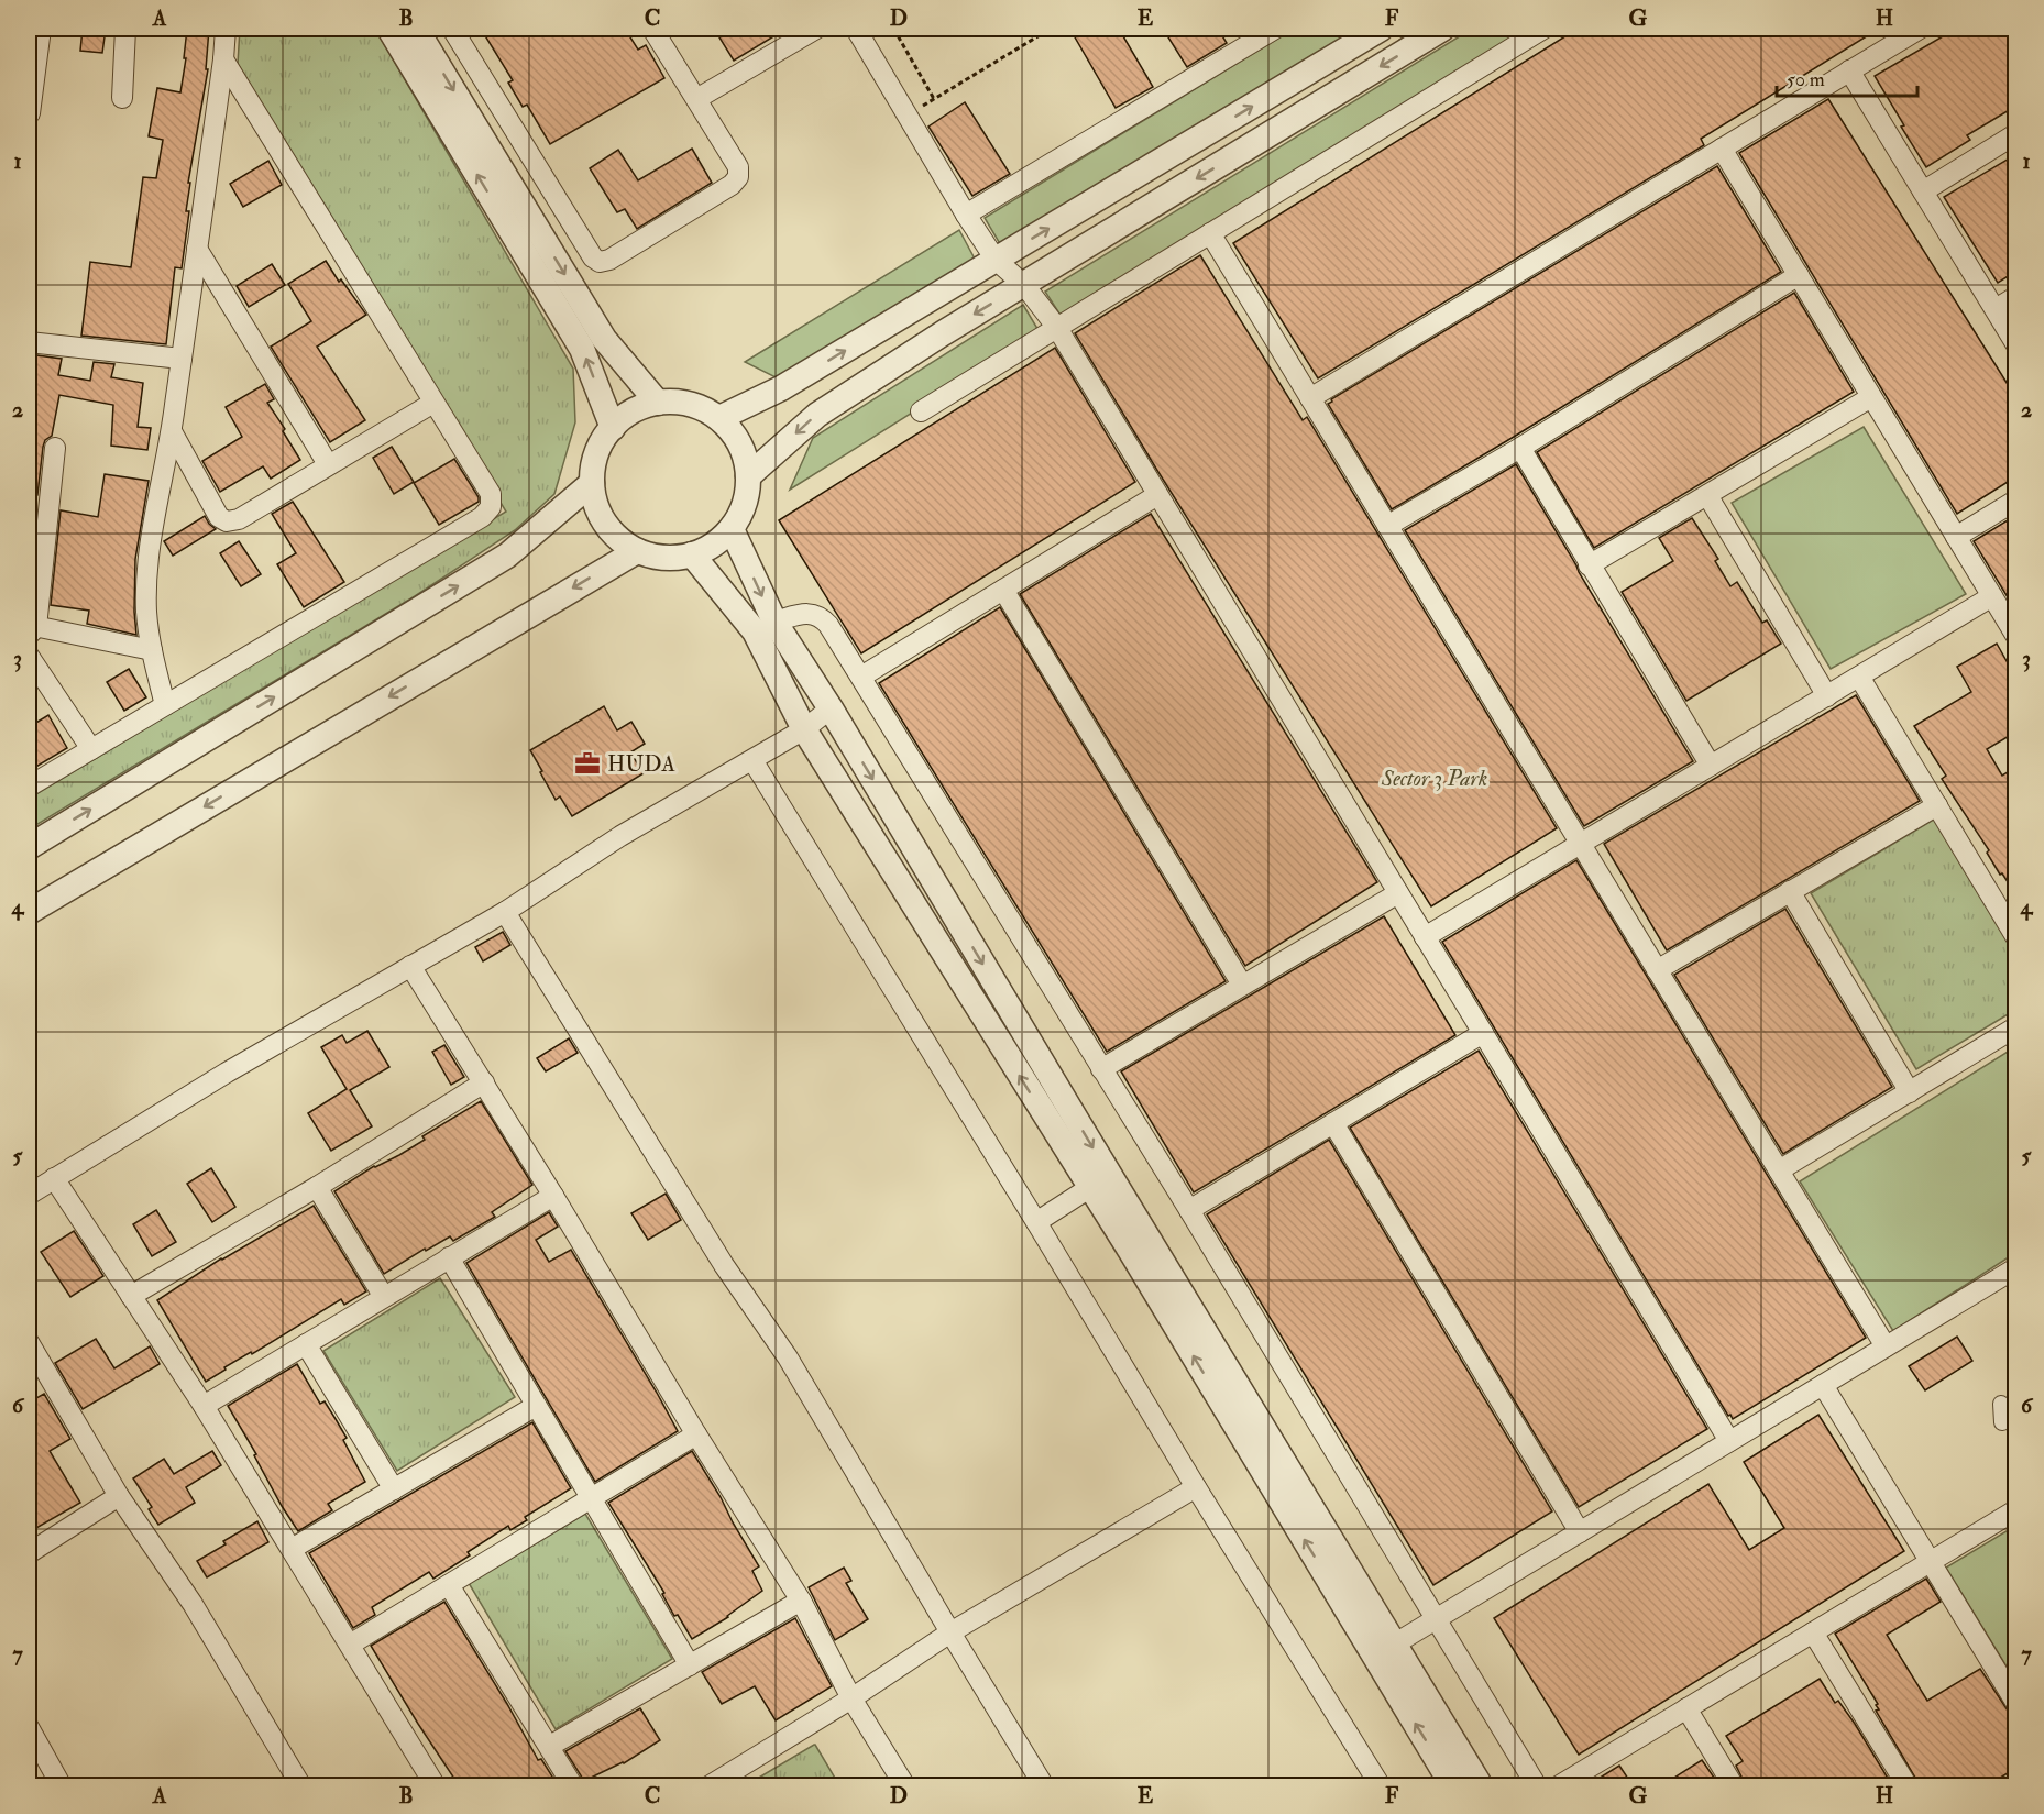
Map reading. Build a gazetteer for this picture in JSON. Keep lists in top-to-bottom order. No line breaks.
{"parks":["Sector 3 Park"],"places":{"office":["HUDA"]},"scale_bar":"50 m","grid":{"columns":["A","B","C","D","E","F","G","H"],"rows":["1","2","3","4","5","6","7"]}}
